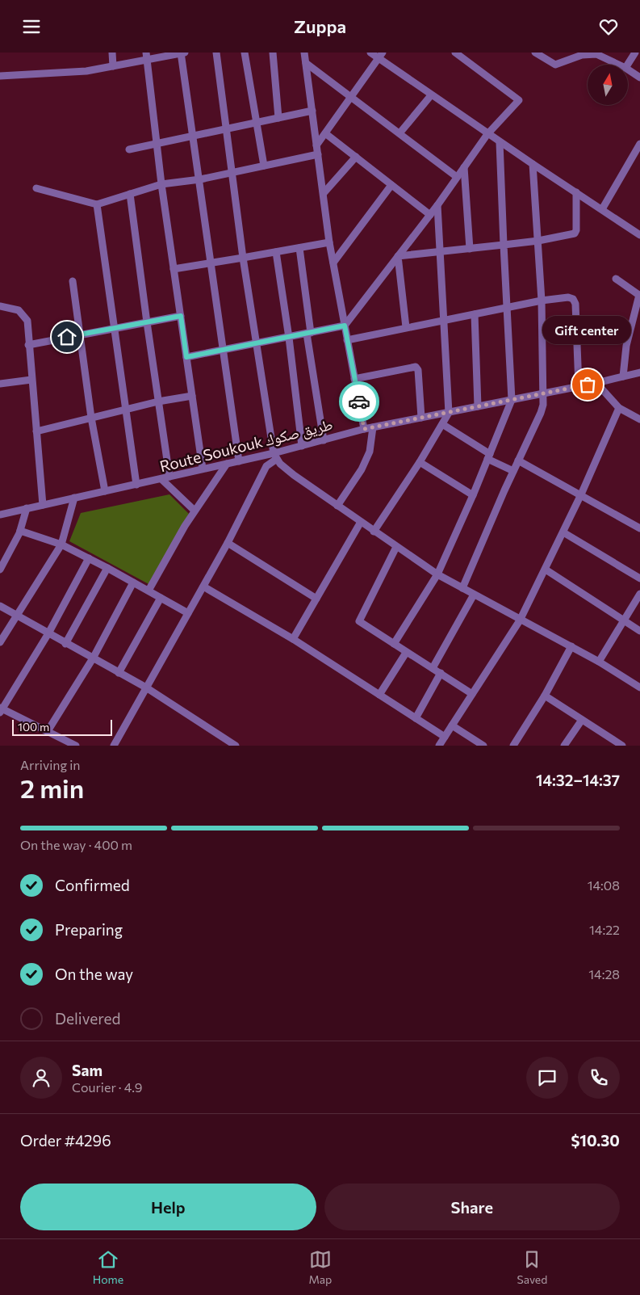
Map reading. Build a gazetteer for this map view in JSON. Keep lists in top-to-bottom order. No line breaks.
{"streets":{"street":["Route Soukouk طريق صكوك"]},"places":["Gift center"],"scale_bar":"100 m","north":"top","page":{"header":"Zuppa","bubble":"Gift center","scale":"100 m","heading":["2 min","Arriving in","14:32–14:37"],"panel":["Sam","Courier · 4.9","Order #4296","$10.30"],"bar":"On the way · 400 m","list":[["Confirmed","14:08"],["Preparing","14:22"],["On the way","14:28"],"Delivered"],"buttons":["Help","Share"],"tabs":["Home","Map","Saved"]}}
